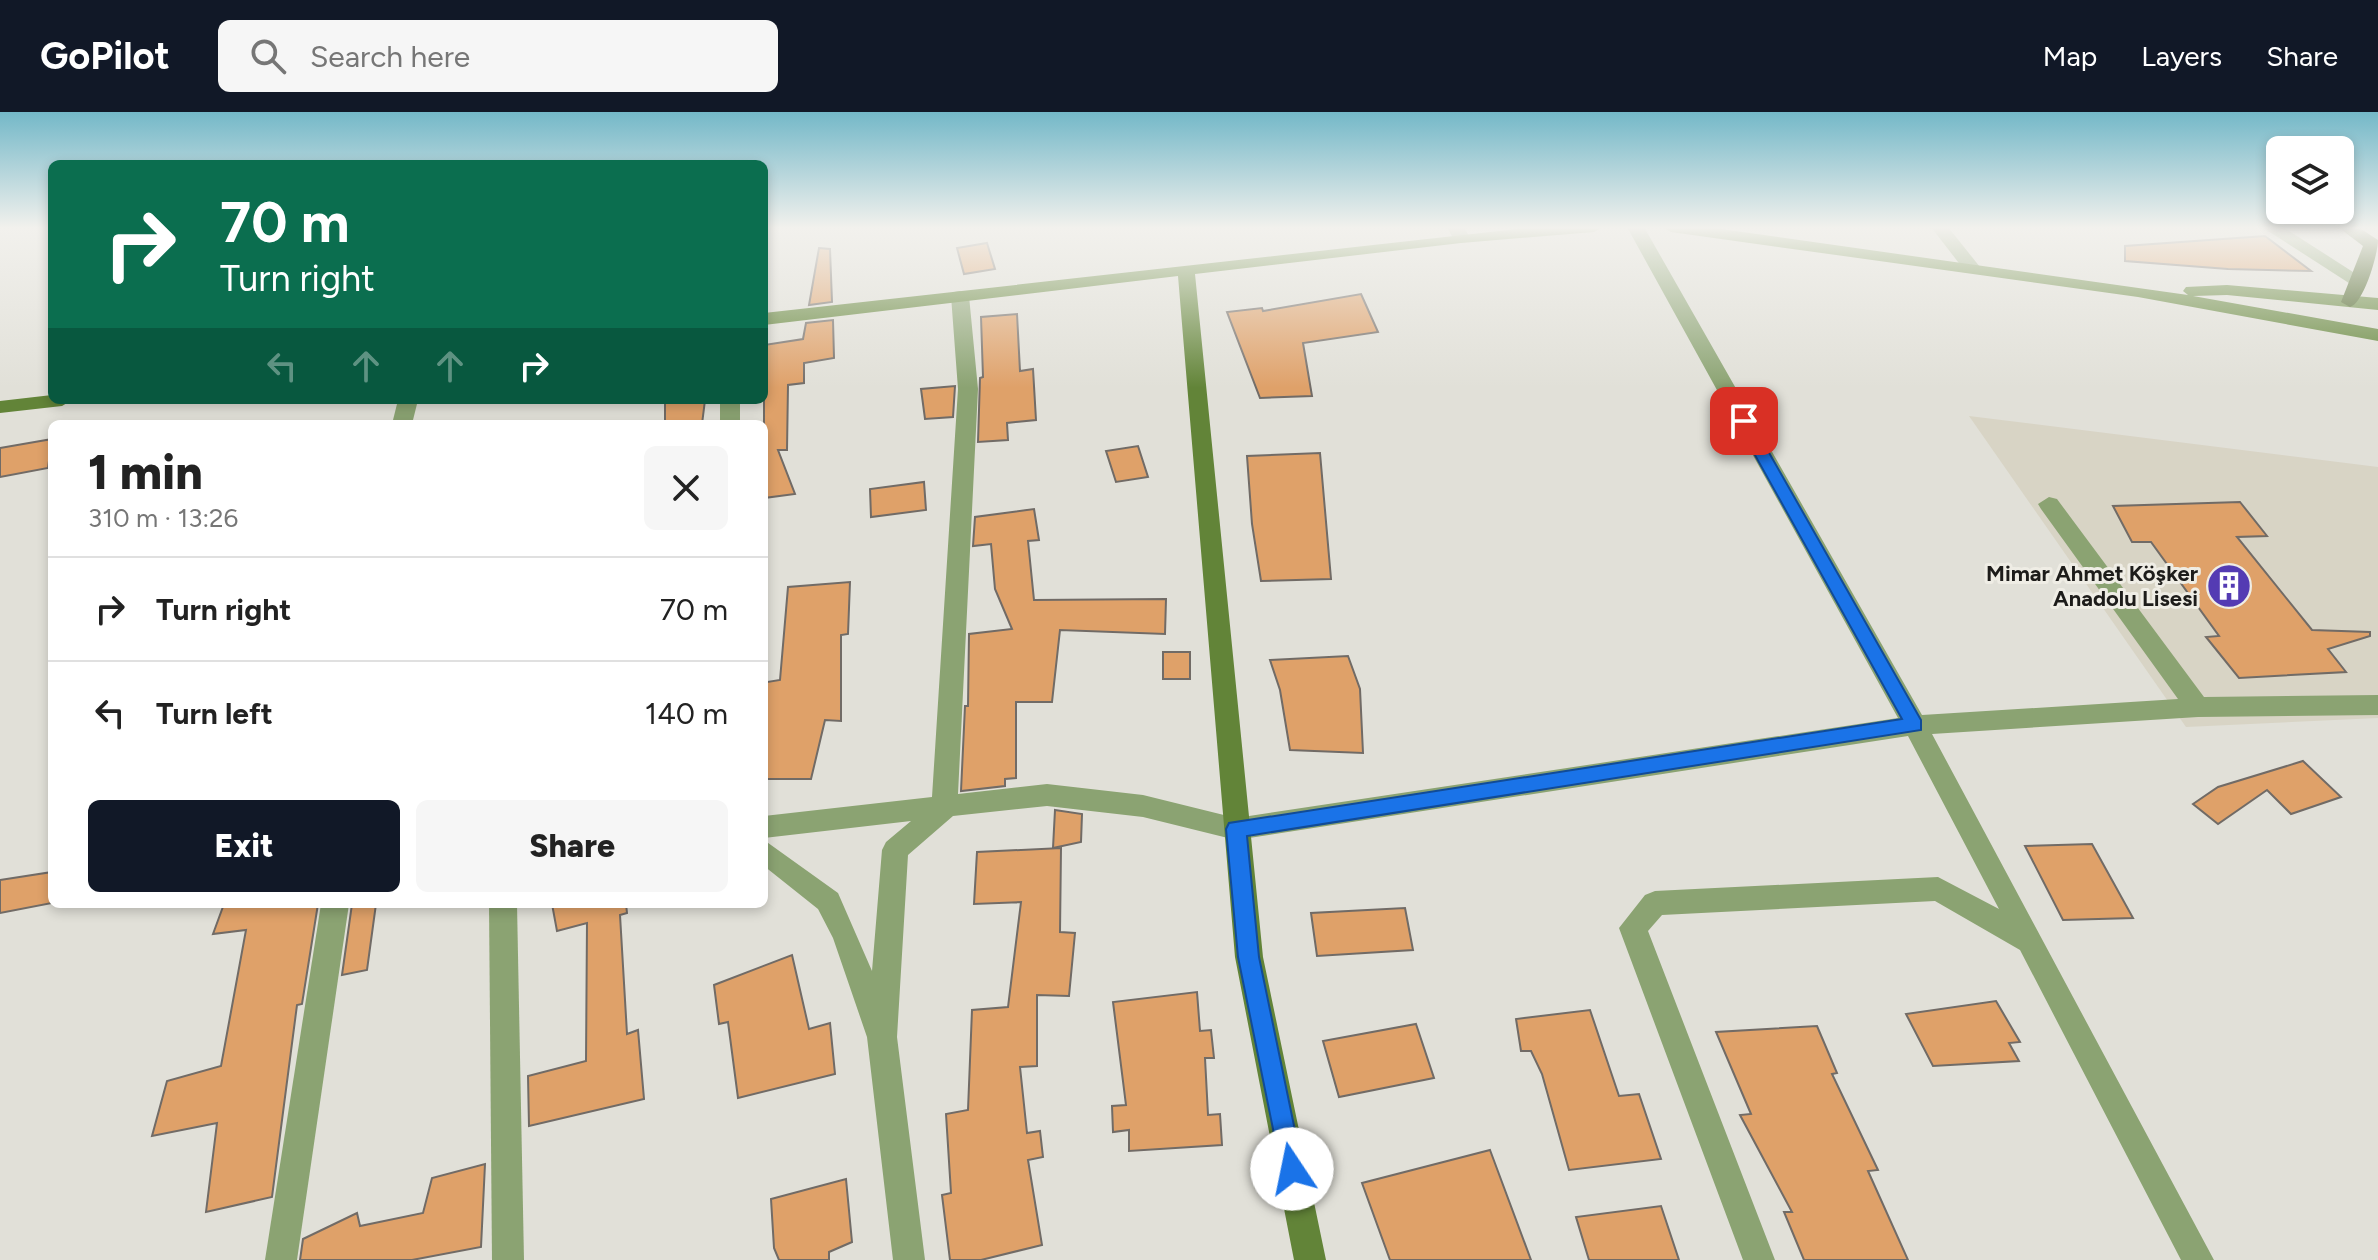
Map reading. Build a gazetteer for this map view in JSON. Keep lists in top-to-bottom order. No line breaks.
{"places":{"building":["Mimar Ahmet Köşker Anadolu Lisesi"]},"page":{"header":"GoPilot","search":"Search here","nav":["Map","Layers","Share"],"turn":["70 m","Turn right"],"heading":["1 min","310 m · 13:26"],"list":[{"name":"Turn right","value":"70 m"},{"name":"Turn left","value":"140 m"}],"buttons":["Exit","Share"]}}
